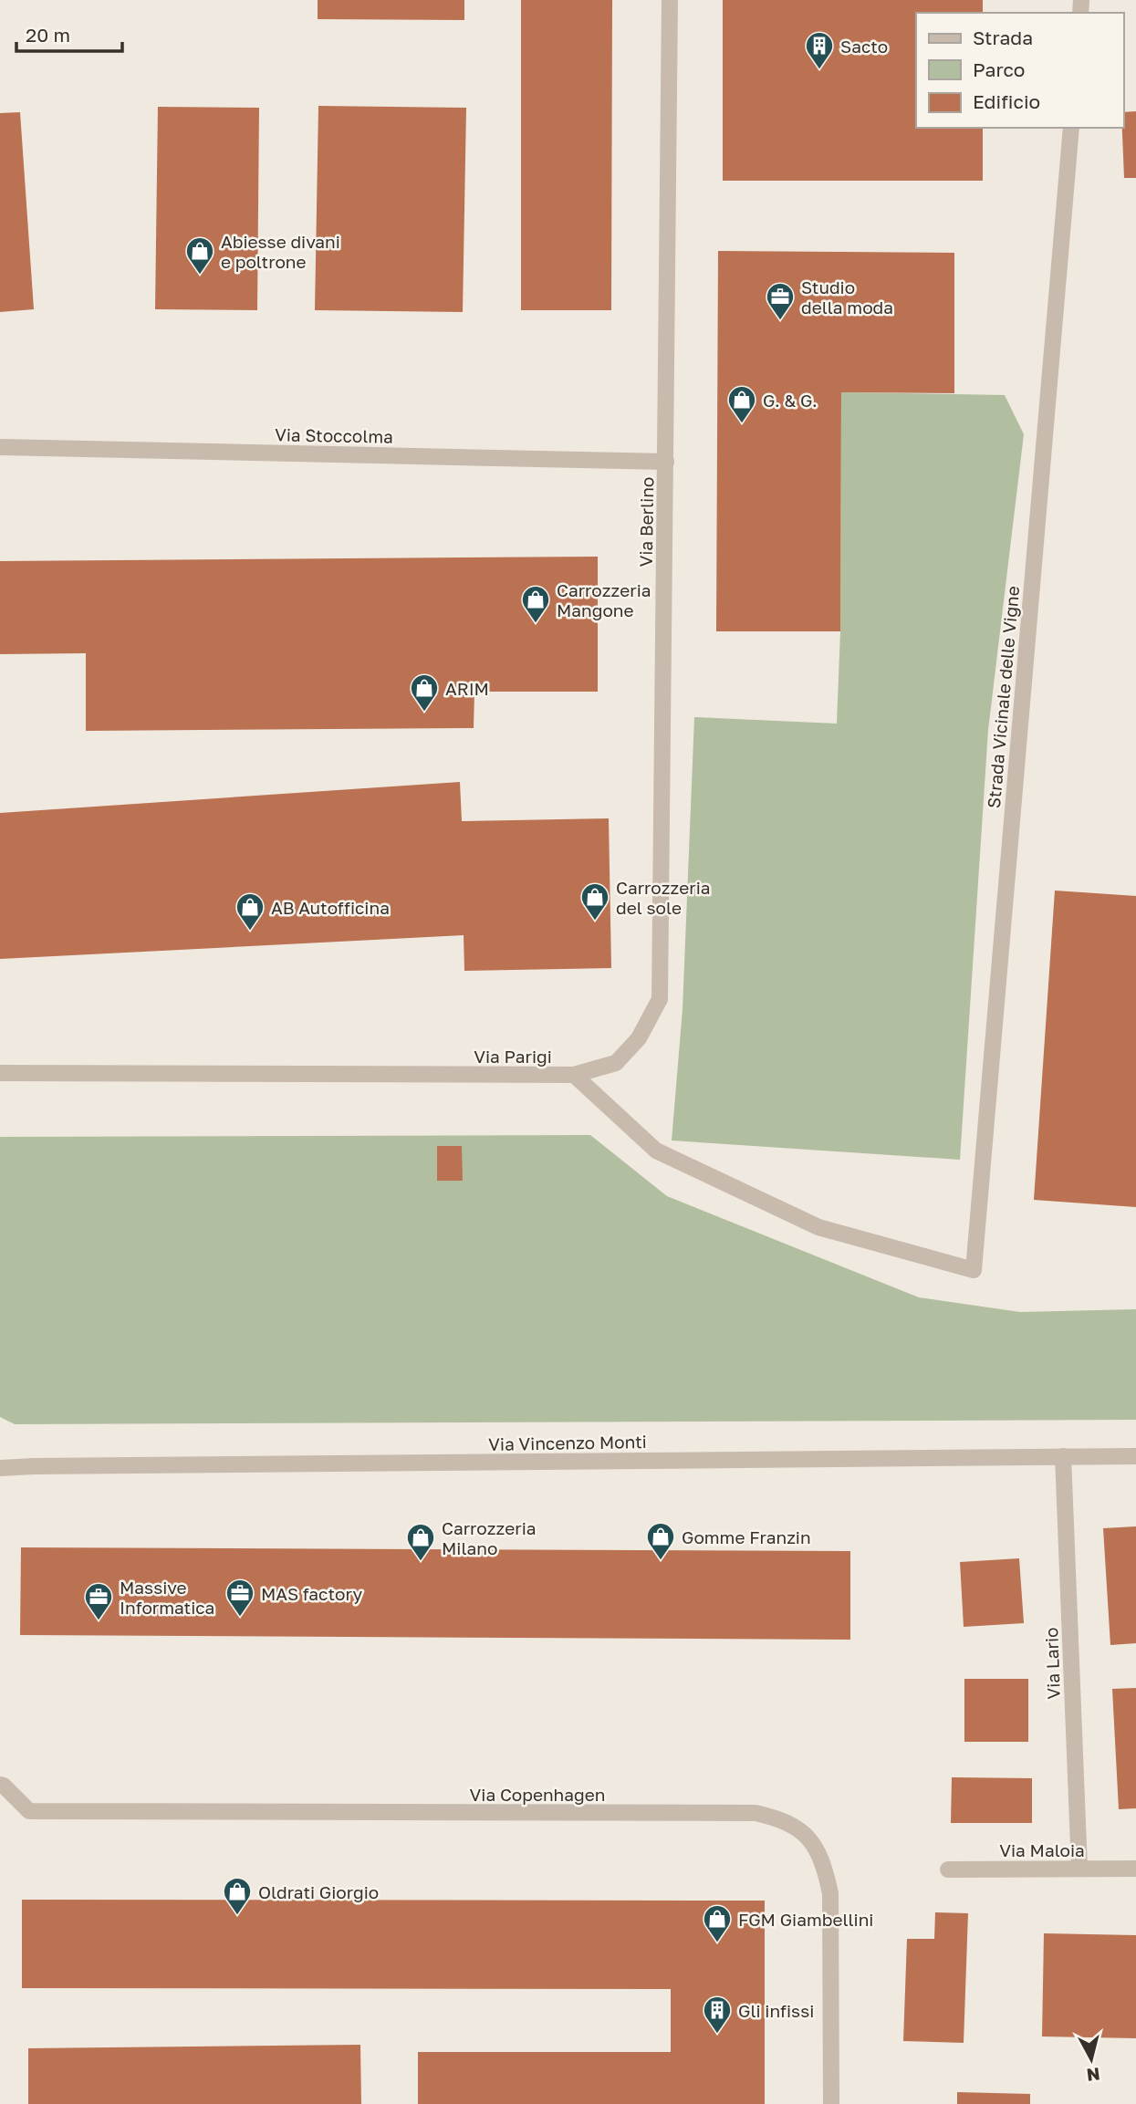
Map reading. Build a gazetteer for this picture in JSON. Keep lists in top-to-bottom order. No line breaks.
{"streets":{"street":["Via Stoccolma","Via Berlino","Strada Vicinale delle Vigne","Via Parigi","Via Vincenzo Monti","Via Lario","Via Copenhagen","Via Maloia"]},"crossings":[["Via Stoccolma","Via Berlino"],["Via Berlino","Via Parigi"],["Strada Vicinale delle Vigne","Via Parigi"],["Via Vincenzo Monti","Via Lario"],["Via Lario","Via Maloia"]],"places":{"building":["Sacto","Gli infissi"],"shop":["Abiesse divani e poltrone","G. & G.","Carrozzeria Mangone","ARIM","Carrozzeria del sole","AB Autofficina","Gomme Franzin","Carrozzeria Milano","Oldrati Giorgio","FGM Giambellini"],"office":["Studio della moda","MAS factory","Massive Informatica"]},"legend":["Strada","Parco","Edificio"],"scale_bar":"20 m","north":"bottom"}
